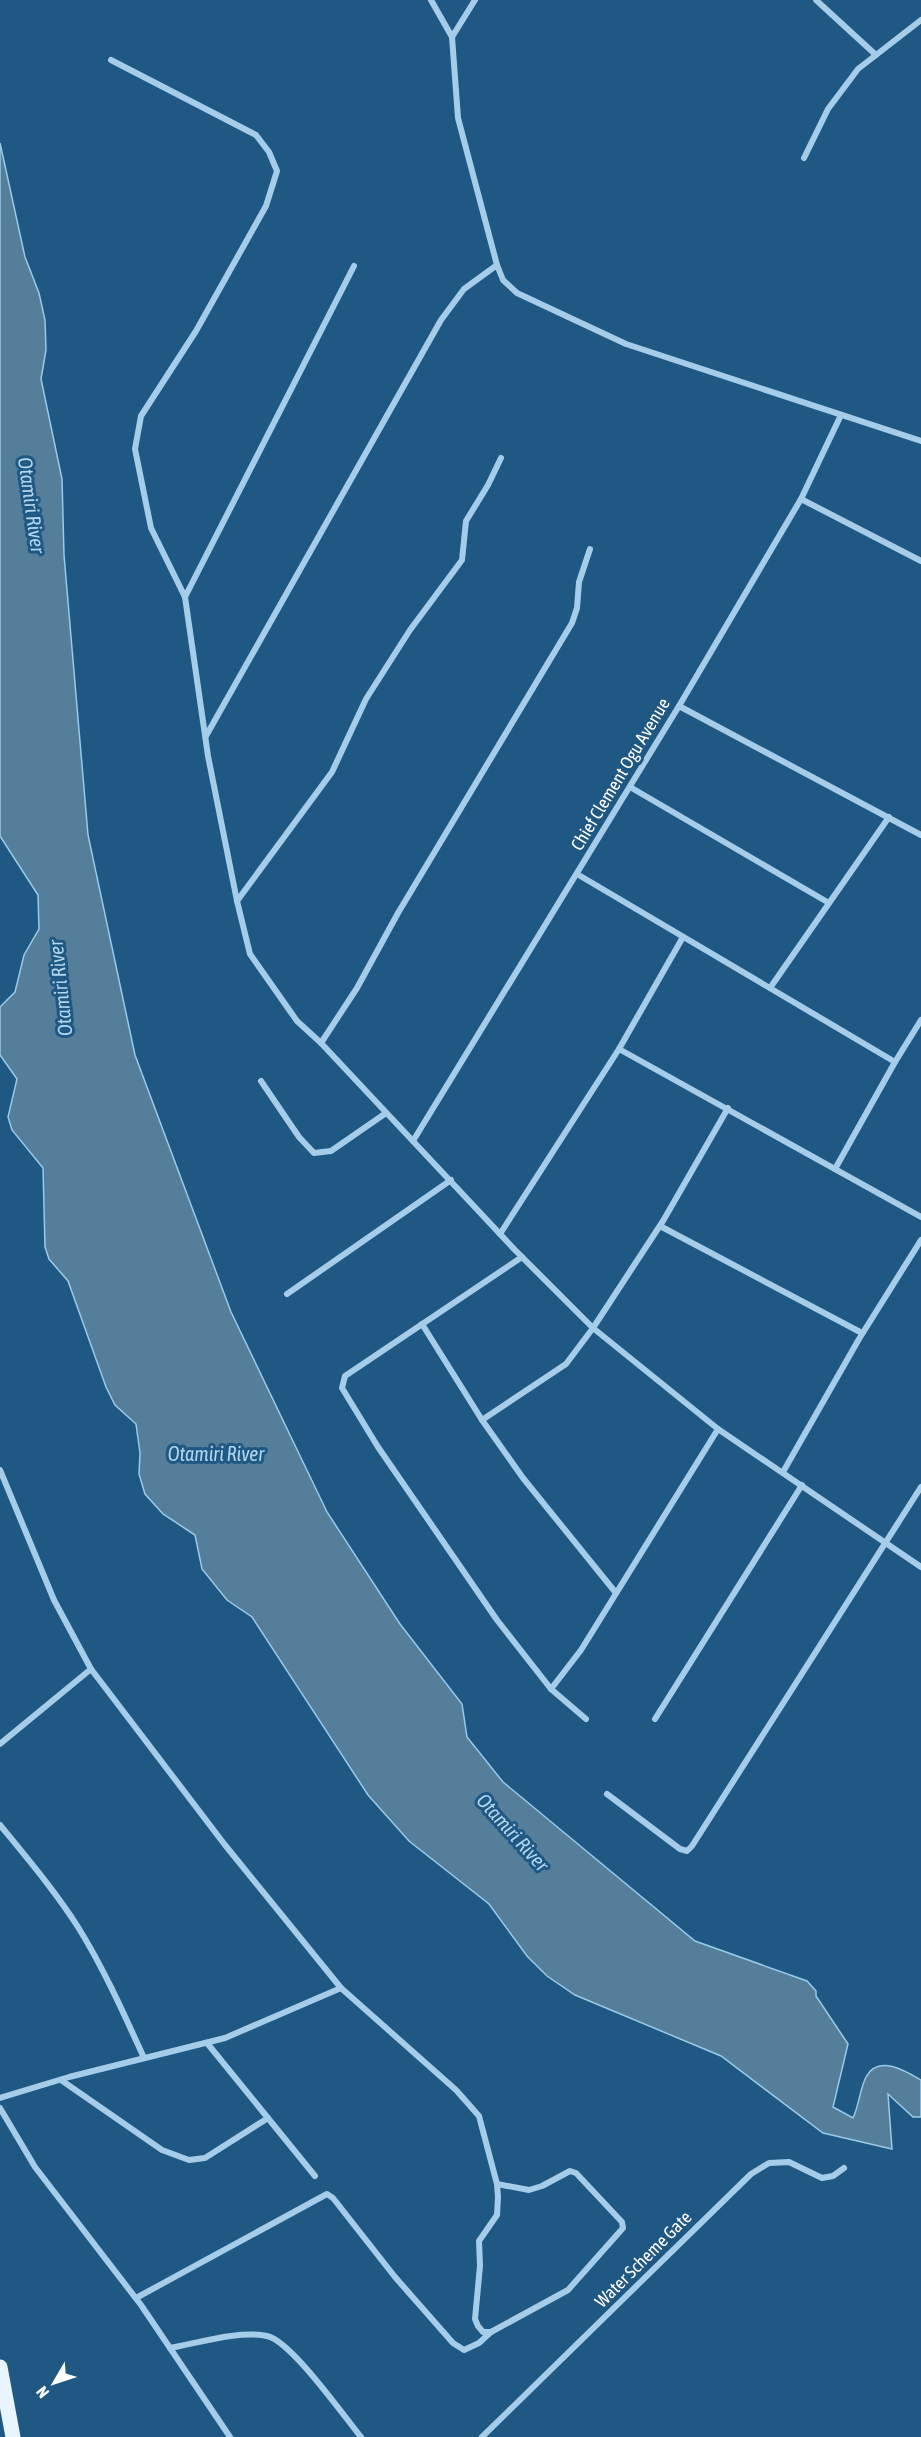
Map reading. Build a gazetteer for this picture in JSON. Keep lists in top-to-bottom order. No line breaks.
{"streets":{"street":["Chief Clement Ogu Avenue","Water Scheme Gate"]},"water":["Otamiri River"],"north":"bottom left"}
